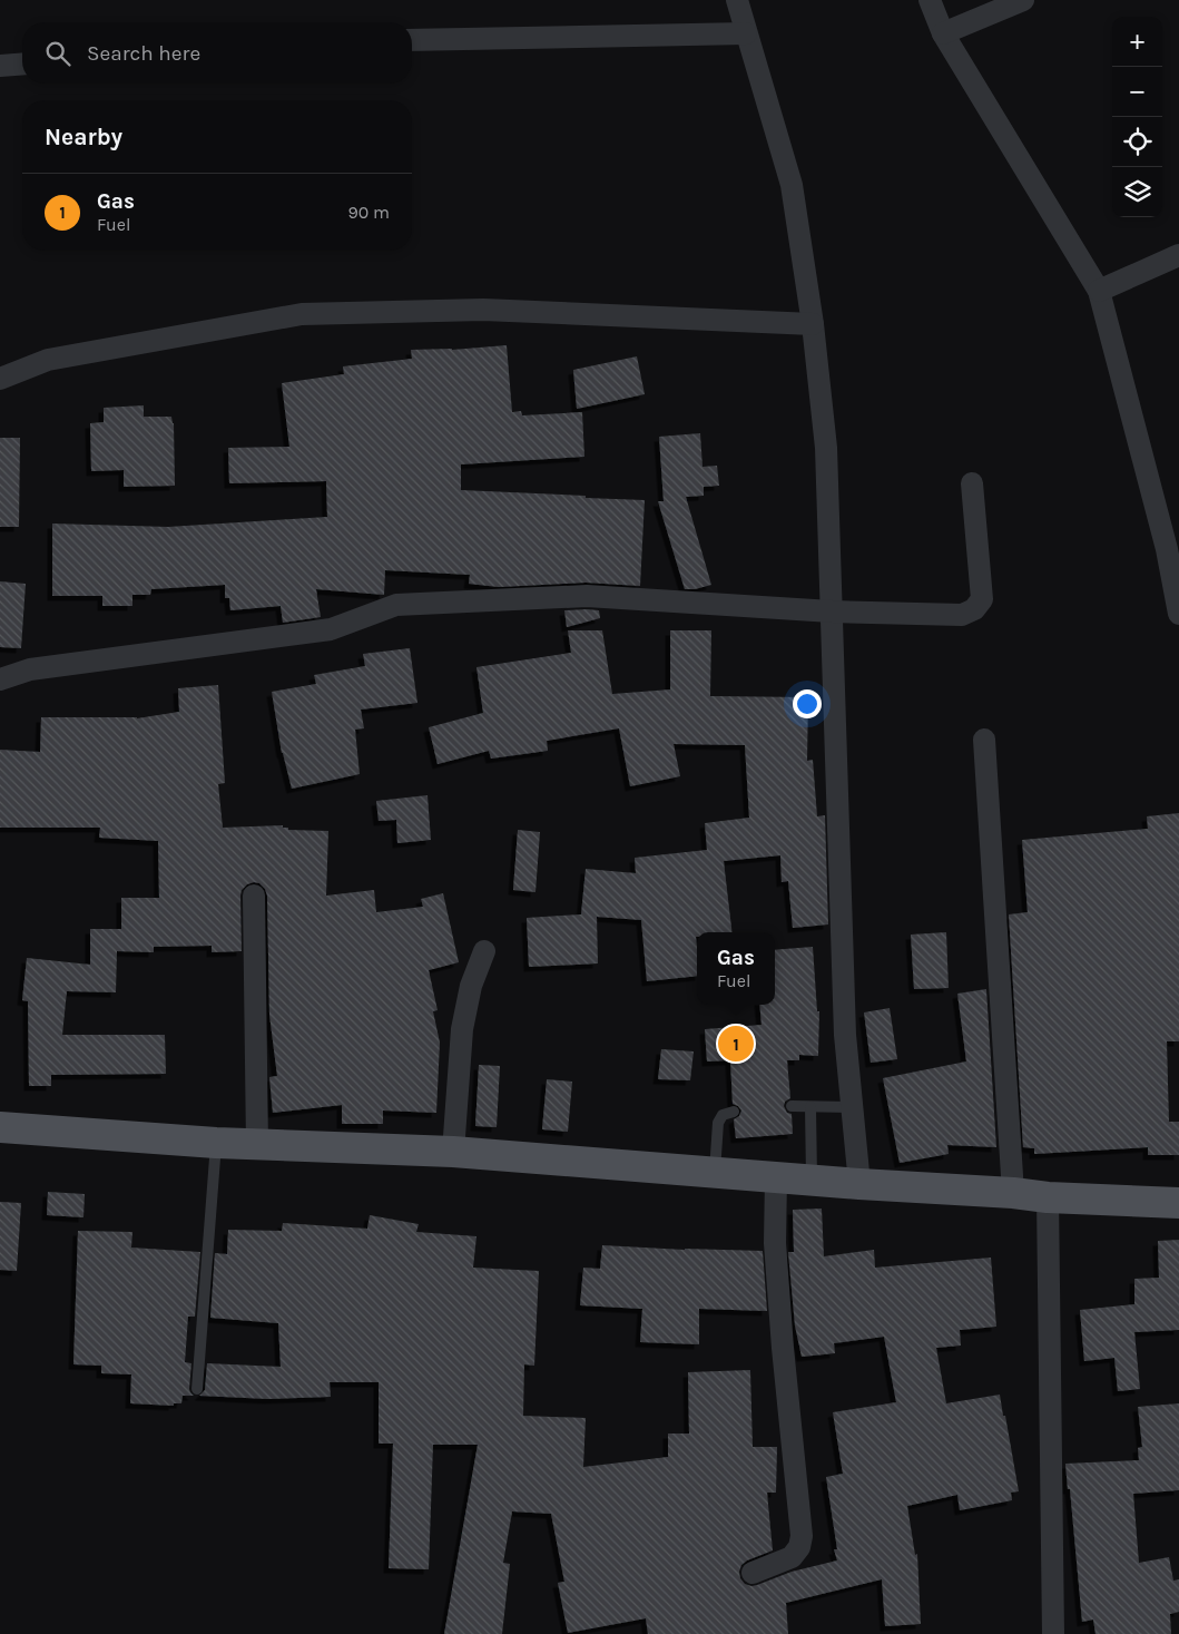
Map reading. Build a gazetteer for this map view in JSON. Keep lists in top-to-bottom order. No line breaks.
{"page":{"map_buttons":["+","−"],"search":"Search here","heading":"Nearby","list":[{"mark":"1","name":"Gas","note":"Fuel","value":"90 m"}],"popup":["Gas","Fuel"],"pins":"1"}}
